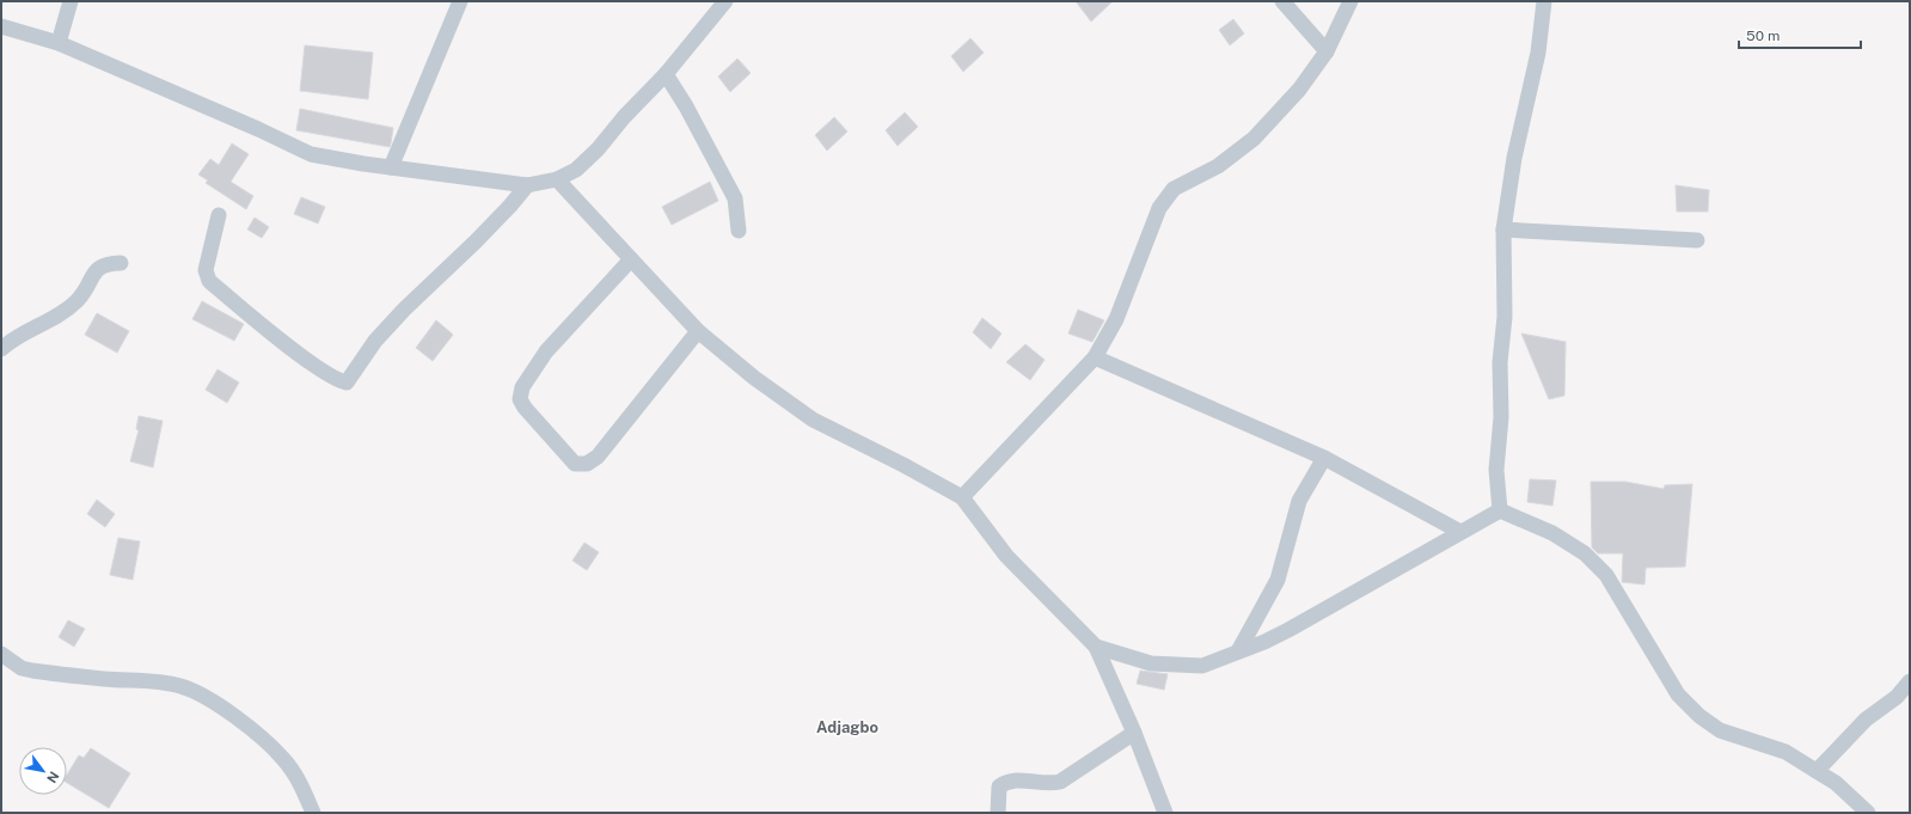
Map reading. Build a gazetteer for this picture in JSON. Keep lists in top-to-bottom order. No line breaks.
{"districts":["Adjagbo"],"scale_bar":"50 m","north":"bottom right"}
